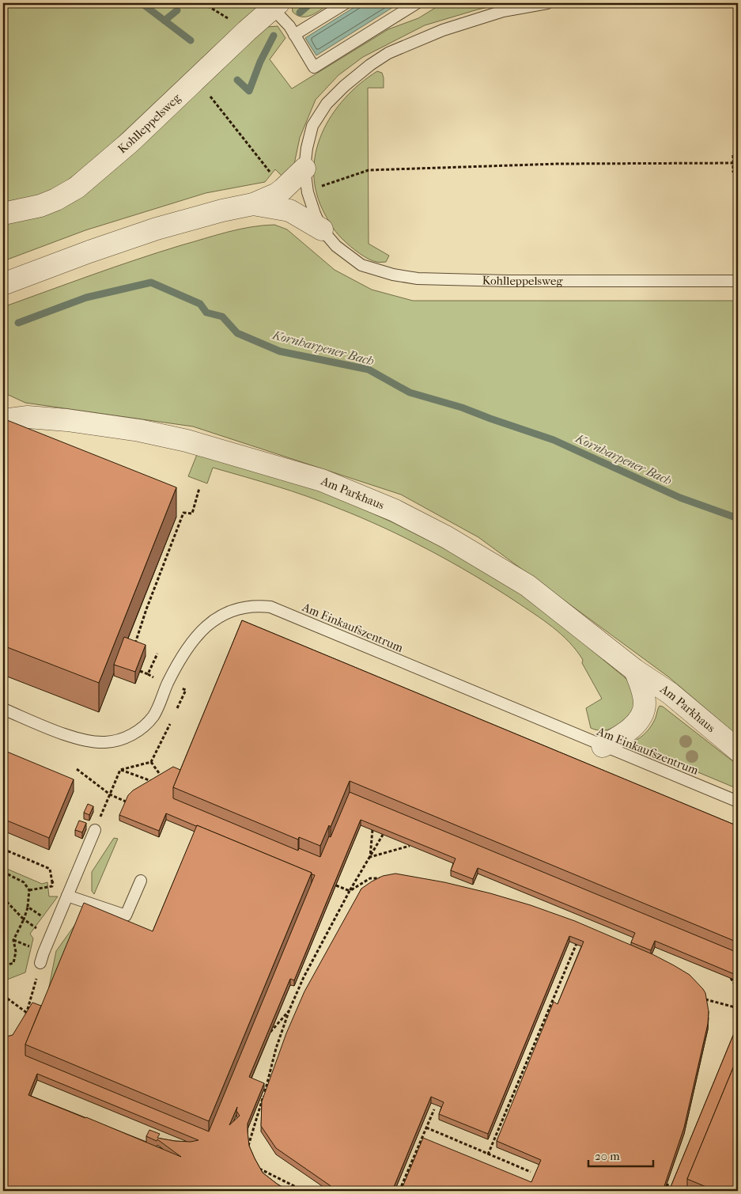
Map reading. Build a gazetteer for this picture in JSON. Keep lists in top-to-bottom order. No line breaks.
{"streets":{"street":["Kohlleppelsweg","Am Parkhaus"],"lane":["Am Einkaufszentrum"]},"crossings":[["Am Parkhaus","Am Einkaufszentrum"]],"water":["Kornharpener Bach"],"scale_bar":"20 m"}
